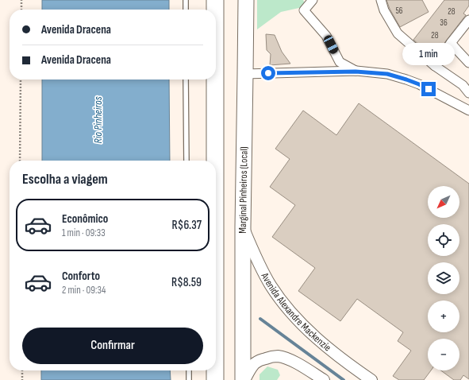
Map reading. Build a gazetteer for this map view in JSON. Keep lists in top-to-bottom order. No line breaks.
{"streets":{"highway":["Marginal Pinheiros (Local)"],"street":["Avenida Alexandre Mackenzie"]},"crossings":[["Marginal Pinheiros (Local)","Avenida Alexandre Mackenzie"]],"water":["Rio Pinheiros"],"house_numbers":["56","28","36","28"],"north":"bottom left","page":{"banner":["Avenida Dracena","Avenida Dracena"],"bubble":"1 min","heading":"Escolha a viagem","map_buttons":["+","−"],"list":[{"name":"Econômico","note":"1 min · 09:33","value":"R$6.37"},{"name":"Conforto","note":"2 min · 09:34","value":"R$8.59"}],"buttons":"Confirmar"}}
